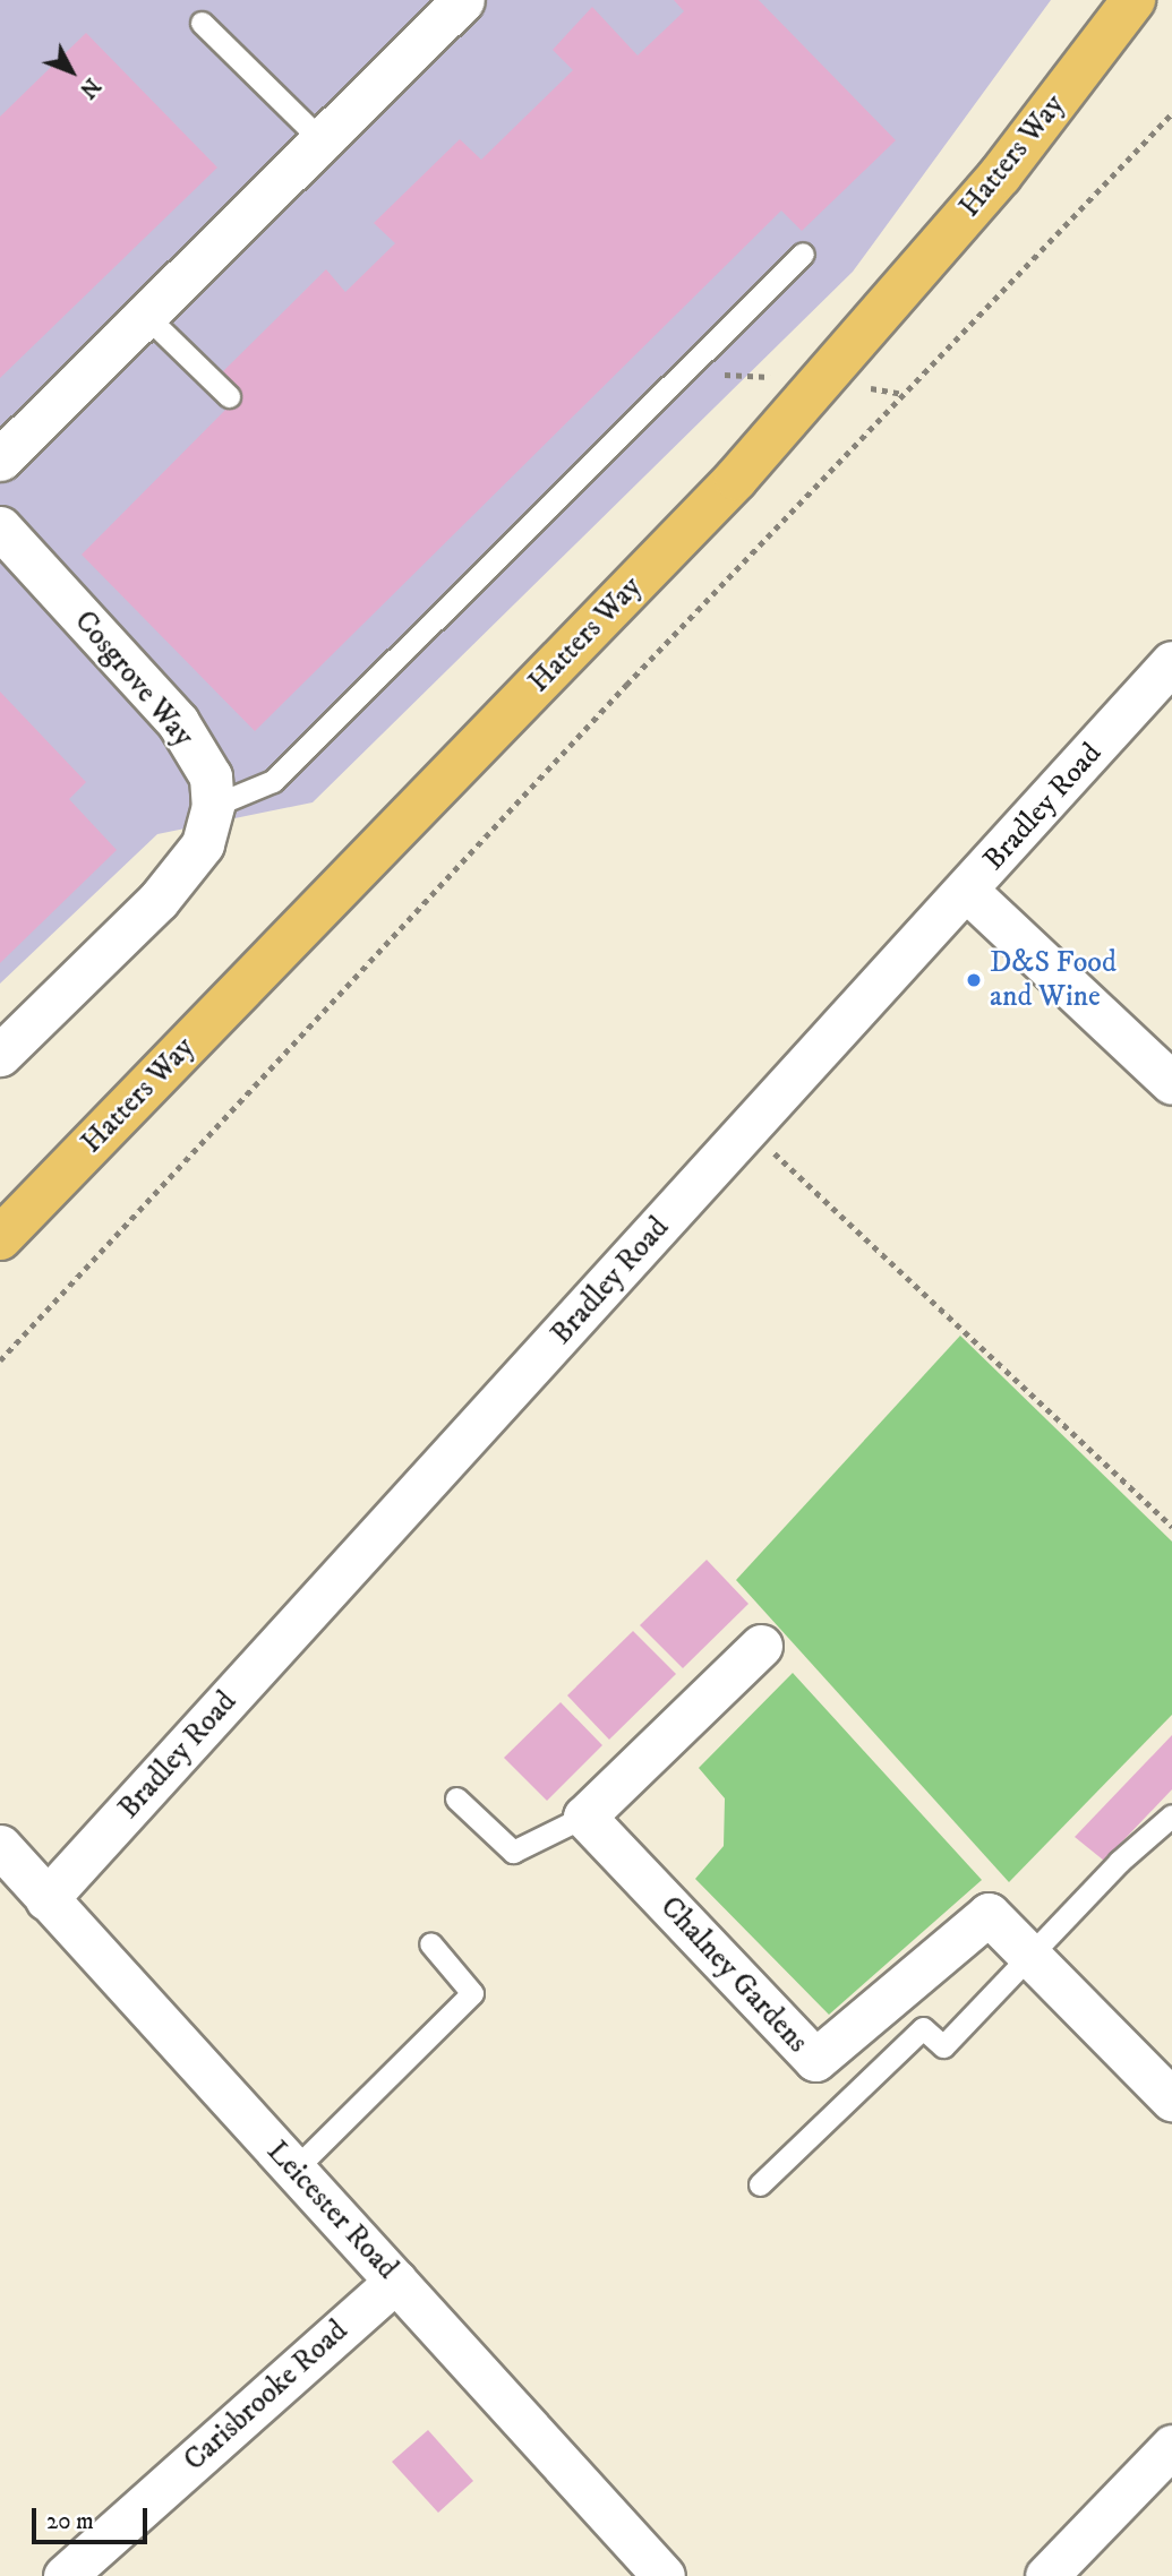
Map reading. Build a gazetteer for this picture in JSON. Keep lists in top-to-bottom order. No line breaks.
{"streets":{"main road":["Hatters Way"],"street":["Cosgrove Way","Bradley Road","Chalney Gardens","Leicester Road","Carisbrooke Road"]},"crossings":[["Bradley Road","Leicester Road"],["Leicester Road","Carisbrooke Road"]],"places":["D&S Food and Wine"],"scale_bar":"20 m","north":"bottom right"}
